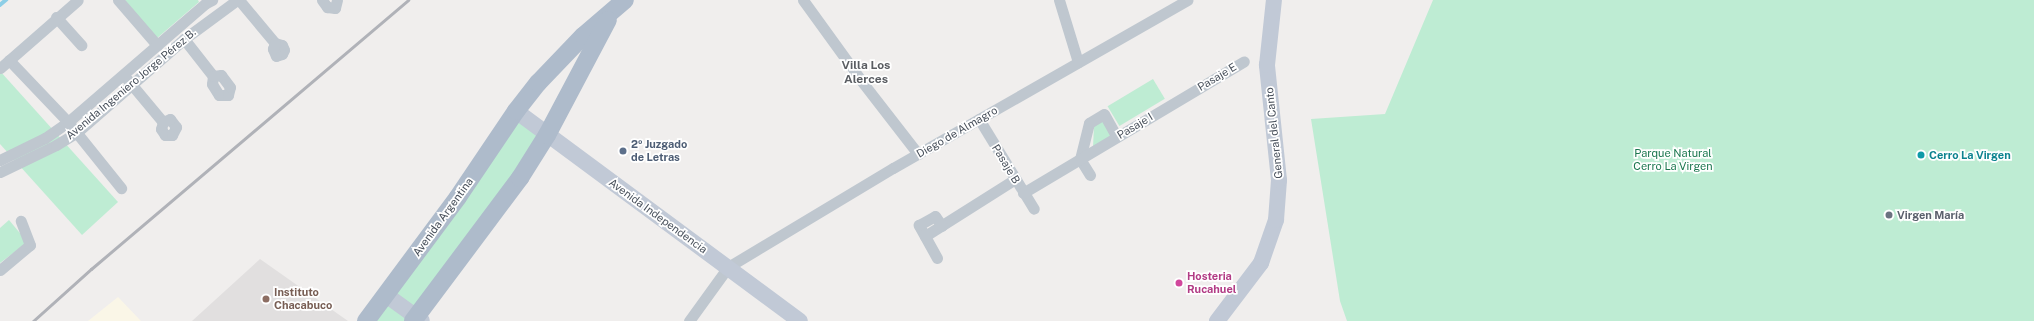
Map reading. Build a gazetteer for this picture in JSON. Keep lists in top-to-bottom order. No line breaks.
{"streets":{"main road":["General del Canto","Avenida Independencia","Avenida Argentina"],"street":["Pasaje E","Avenida Ingeniero Jorge Pérez B.","Pasaje I","Diego de Almagro","Pasaje B"]},"crossings":[["Pasaje E","Pasaje I"],["Pasaje I","Pasaje B"],["Diego de Almagro","Pasaje B"],["Diego de Almagro","Avenida Independencia"],["Avenida Independencia","Avenida Argentina"]],"districts":["Villa Los Alerces"],"parks":["Parque Natural Cerro La Virgen"],"places":["2º Juzgado de Letras","Cerro La Virgen","Virgen María","Hosteria Rucahuel","Instituto Chacabuco"]}
